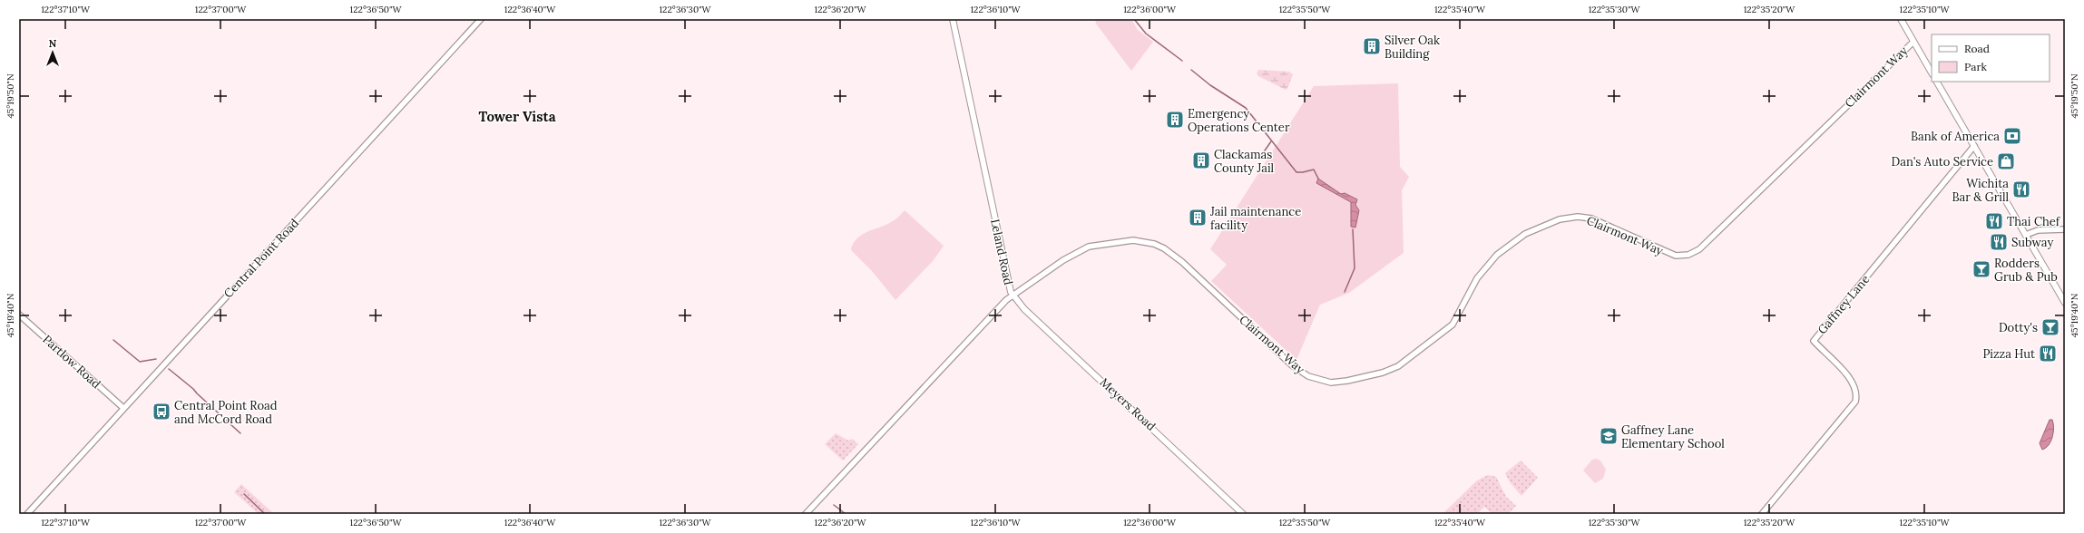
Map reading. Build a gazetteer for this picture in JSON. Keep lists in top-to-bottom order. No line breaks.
{"streets":{"main road":["Leland Road","Meyers Road"],"street":["Clairmont Way","Central Point Road","Gaffney Lane","Partlow Road"]},"crossings":[["Clairmont Way","Leland Road"],["Clairmont Way","Meyers Road"],["Leland Road","Meyers Road"],["Central Point Road","Partlow Road"]],"districts":["Tower Vista"],"places":{"building":["Silver Oak Building","Emergency Operations Center","Clackamas County Jail","Jail maintenance facility"],"bank":["Bank of America"],"shop":["Dan's Auto Service"],"restaurant":["Wichita Bar & Grill","Thai Chef","Subway","Pizza Hut"],"bar":["Rodders Grub & Pub","Dotty's"],"bus stop":["Central Point Road and McCord Road"],"school or university":["Gaffney Lane Elementary School"]},"legend":["Road","Park"],"north":"top","coordinates":["122°37'10\"W","122°37'00\"W","122°36'50\"W","122°36'40\"W","122°36'30\"W","122°36'20\"W","122°36'10\"W","122°36'00\"W","122°35'50\"W","122°35'40\"W","122°35'30\"W","122°35'20\"W","122°35'10\"W","45°19'50\"N","45°19'40\"N"]}
